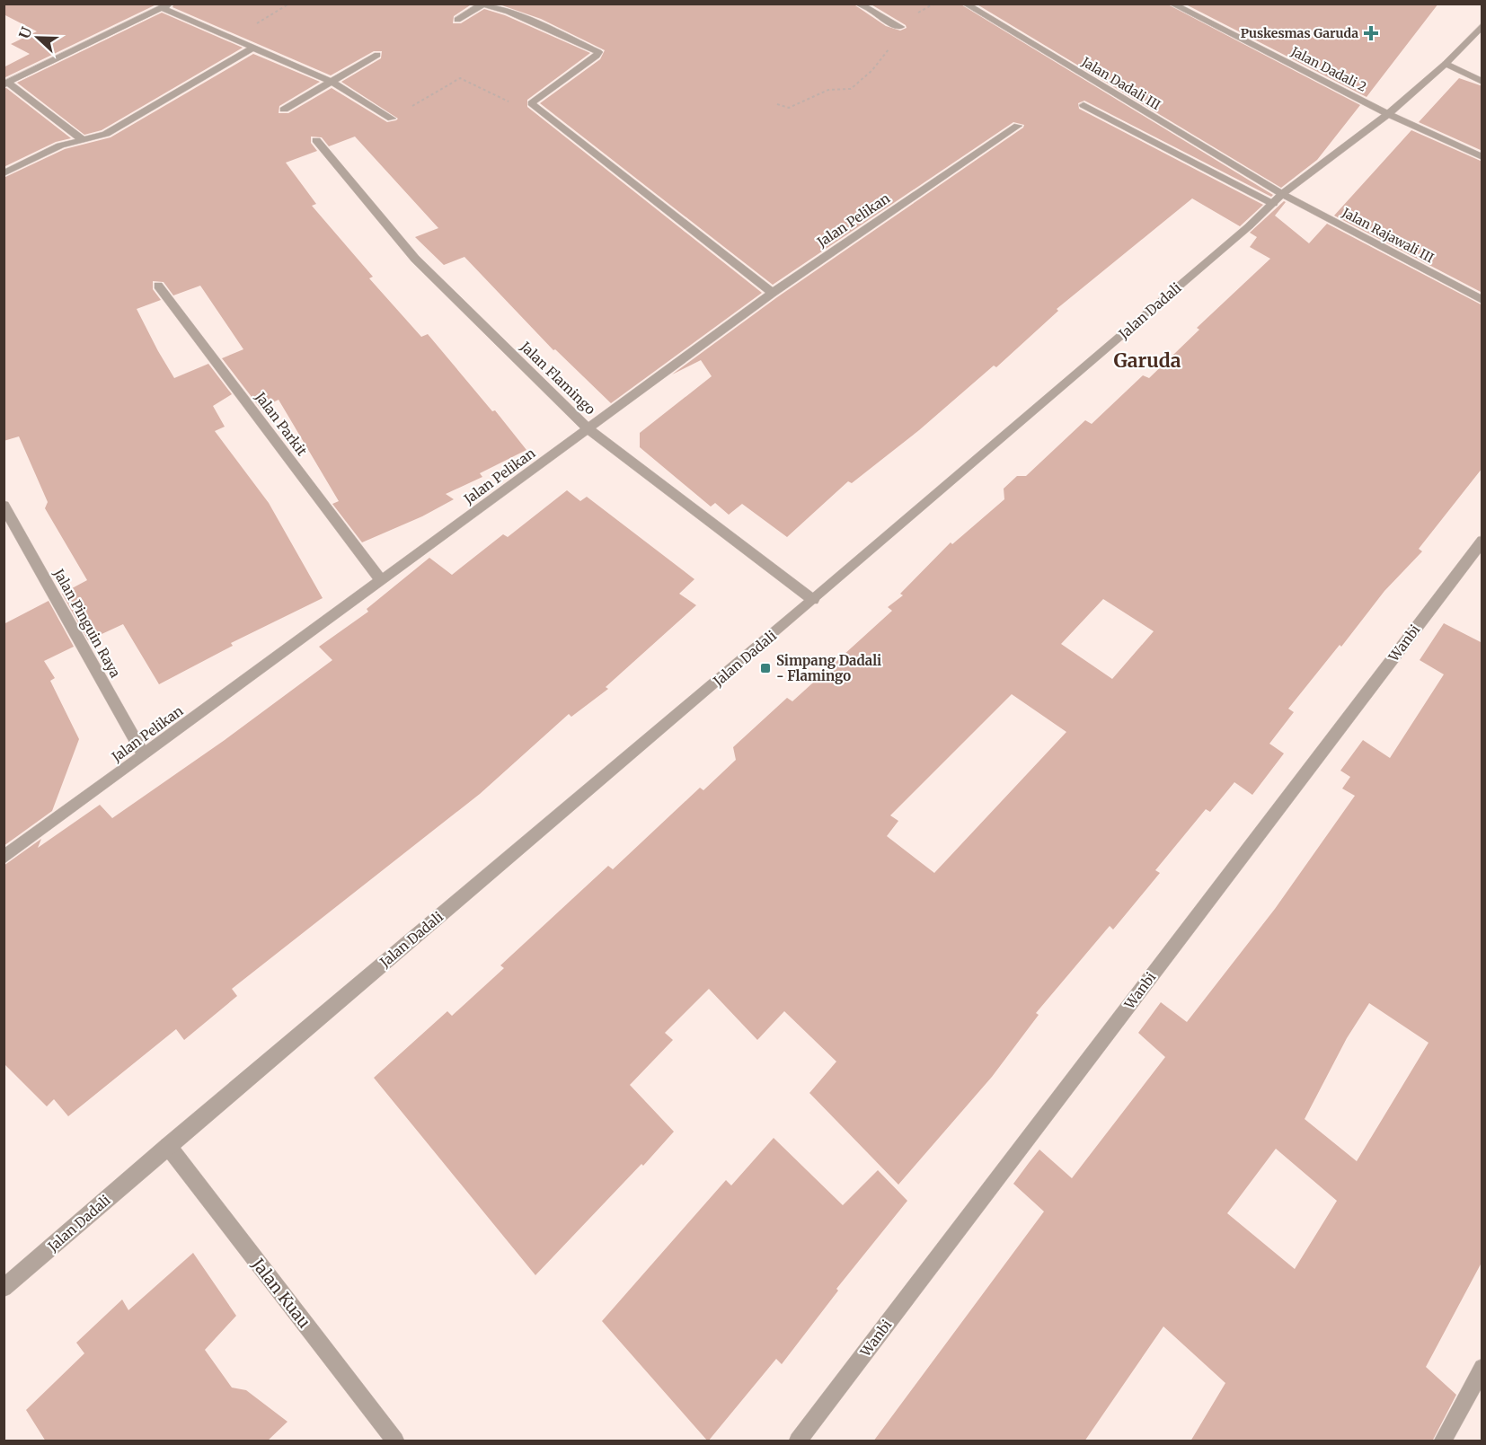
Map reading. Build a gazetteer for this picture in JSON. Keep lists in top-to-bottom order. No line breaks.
{"streets":{"street":["Jalan Dadali 2","Jalan Dadali III","Jalan Pelikan","Jalan Rajawali III","Jalan Dadali","Jalan Flamingo","Jalan Parkit","Jalan Pinguin Raya","Wanbi","Jalan Kuau"]},"crossings":[["Jalan Dadali 2","Jalan Dadali"],["Jalan Dadali III","Jalan Rajawali III"],["Jalan Dadali III","Jalan Dadali"],["Jalan Pelikan","Jalan Flamingo"],["Jalan Pelikan","Jalan Parkit"],["Jalan Pelikan","Jalan Pinguin Raya"],["Jalan Rajawali III","Jalan Dadali"],["Jalan Dadali","Jalan Flamingo"],["Jalan Dadali","Jalan Kuau"]],"districts":["Garuda"],"places":{"health":["Puskesmas Garuda"],"transit":["Simpang Dadali - Flamingo"]},"north":"left"}
